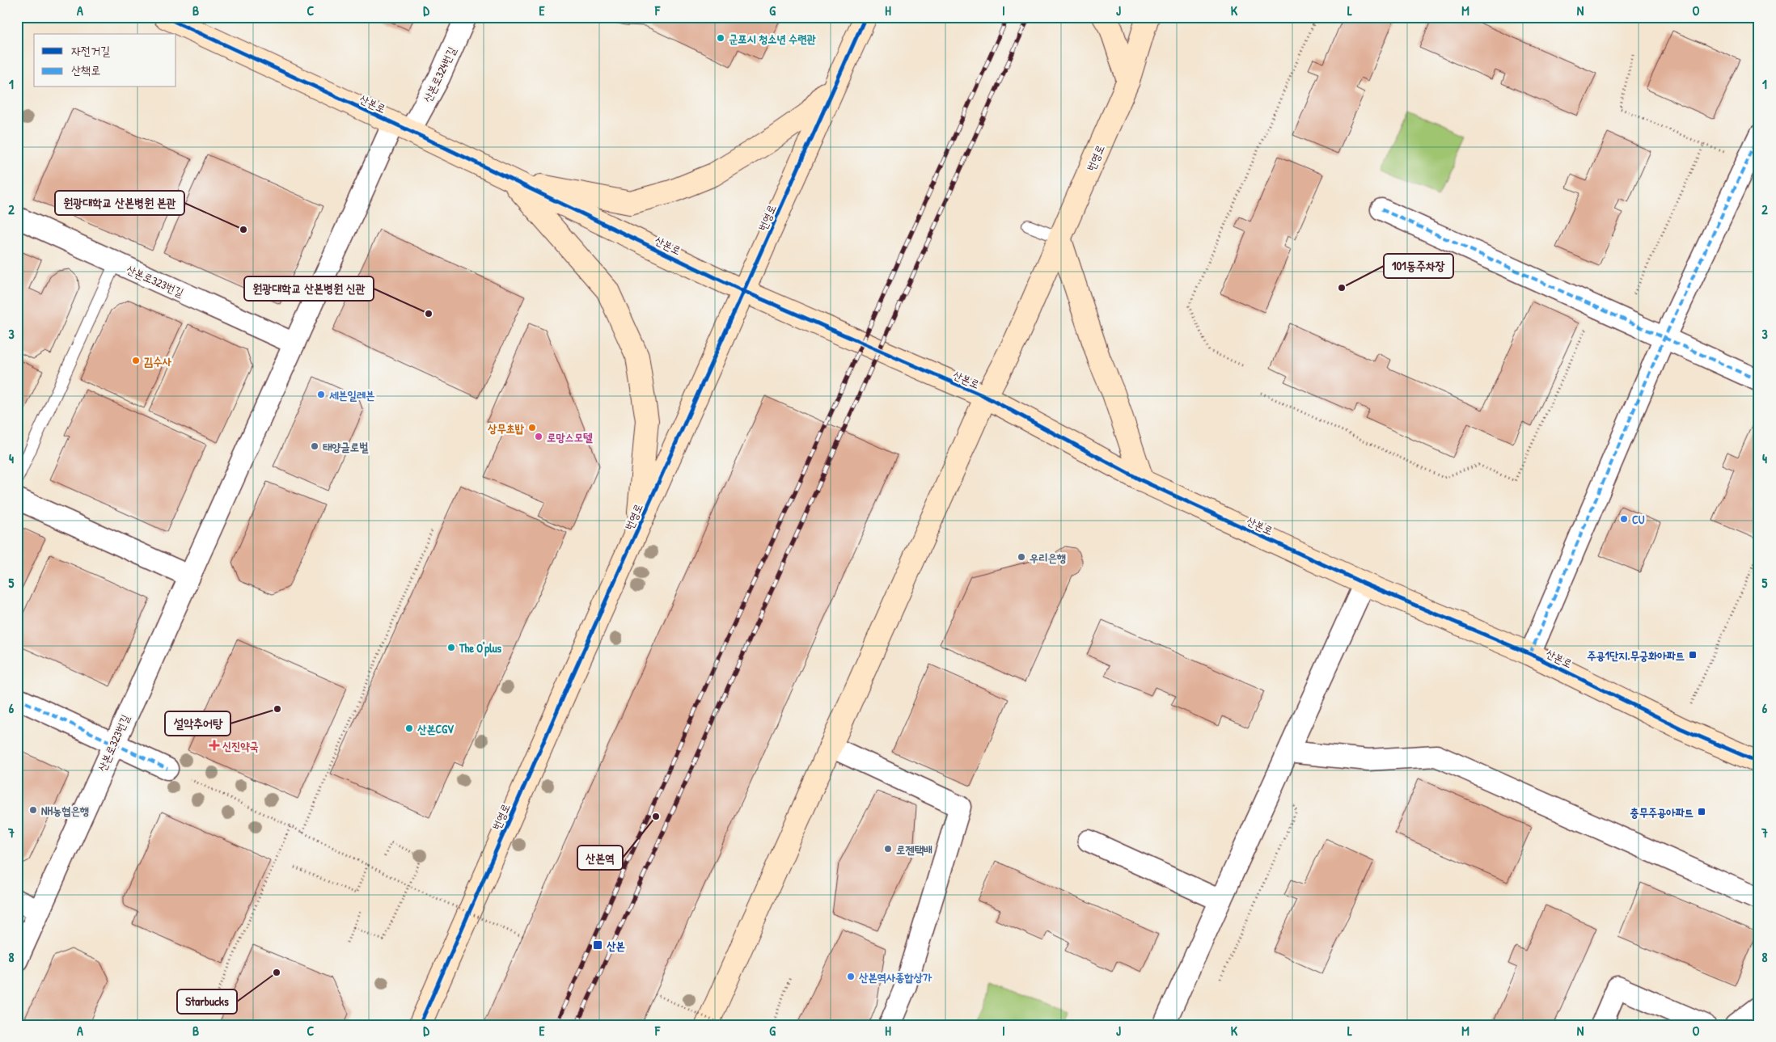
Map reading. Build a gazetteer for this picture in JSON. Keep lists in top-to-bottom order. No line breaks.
{"streets":{"street":["산본로324번길","산본로","번영로","산본로323번길"]},"crossings":[["산본로324번길","산본로"],["산본로324번길","산본로323번길"],["산본로","번영로"],["산본로","산본로323번길"]],"places":{"other":["군포시 청소년 수련관","원광대학교 산본병원 본관","101동주차장","원광대학교 산본병원 신관","김수사","세븐일레븐","상무초밥","로망스모텔","태양글로벌","CU","우리은행","The O'plus","설악추어탕","산본CGV","NH농협은행","산본역","로젠택배","Starbucks","산본역사종합상가"],"transit":["주공1단지.무궁화아파트","충무주공아파트","산본"],"health":["신진약국"]},"legend":["자전거길","산책로"],"grid":{"columns":["A","B","C","D","E","F","G","H","I","J","K","L","M","N","O"],"rows":["1","2","3","4","5","6","7","8"]}}
